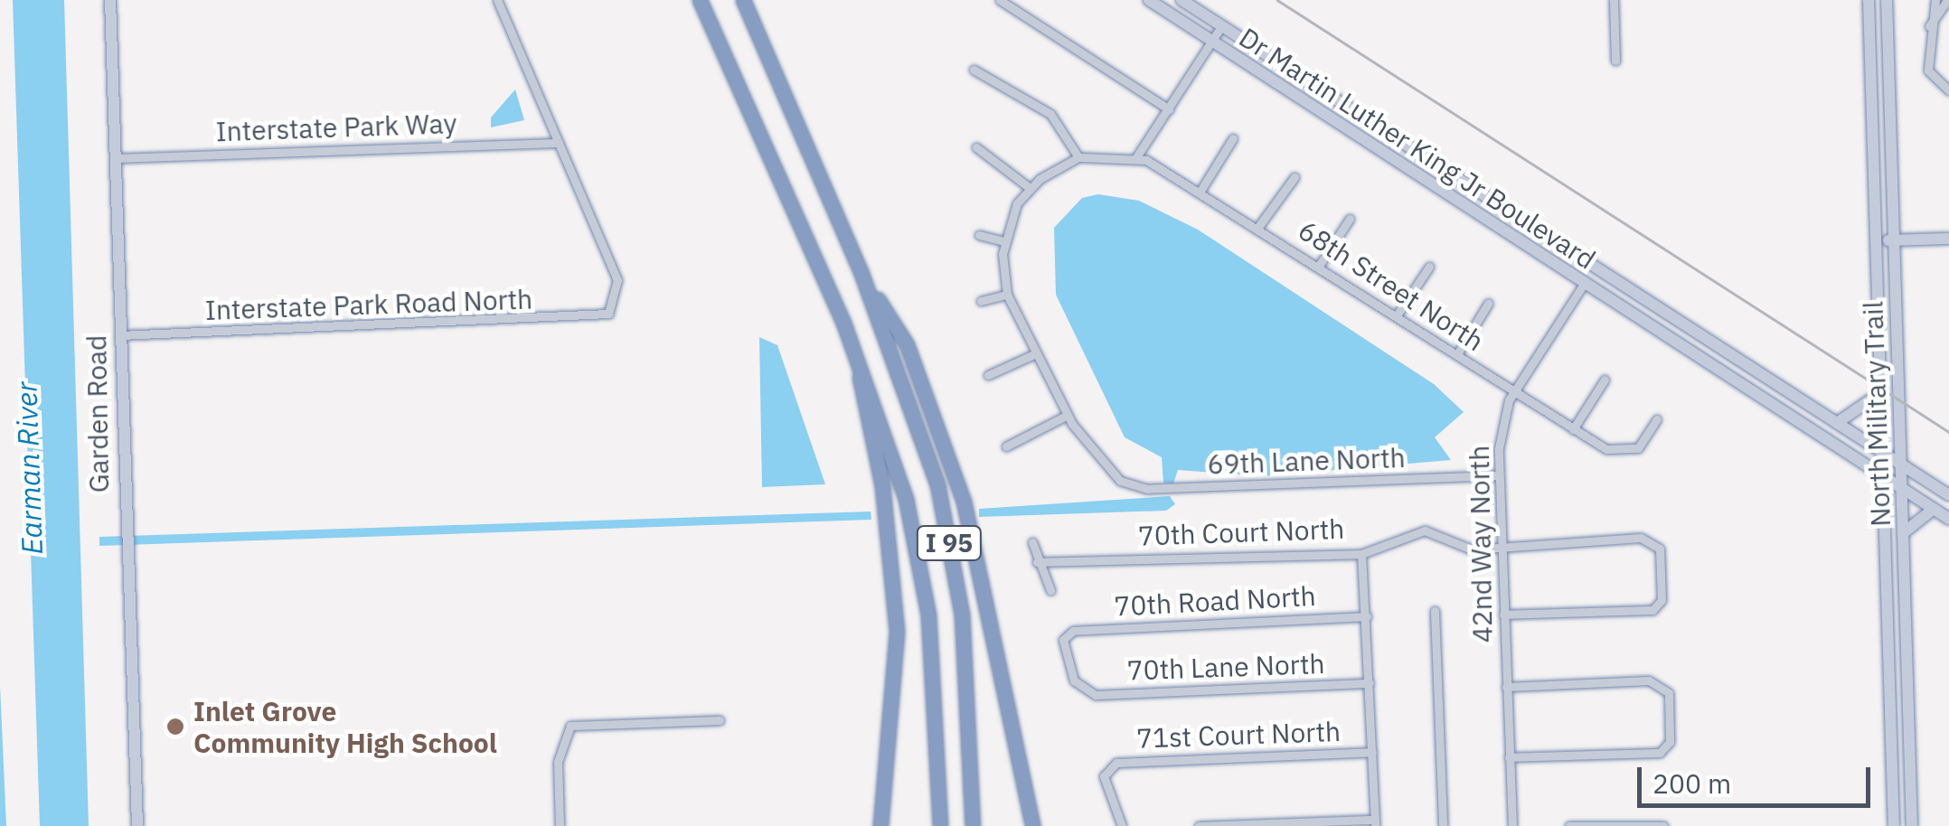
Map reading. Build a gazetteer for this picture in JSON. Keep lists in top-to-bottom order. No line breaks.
{"streets":{"highway":["I 95"],"main road":["Dr Martin Luther King Jr Boulevard","Garden Road","North Military Trail"],"street":["Interstate Park Way","68th Street North","Interstate Park Road North","69th Lane North","70th Court North","42nd Way North","70th Road North","70th Lane North","71st Court North"]},"crossings":[["Interstate Park Way","Interstate Park Road North"],["Interstate Park Way","Garden Road"],["Dr Martin Luther King Jr Boulevard","North Military Trail"],["Dr Martin Luther King Jr Boulevard","42nd Way North"],["68th Street North","42nd Way North"],["Interstate Park Road North","Garden Road"],["69th Lane North","42nd Way North"],["70th Court North","42nd Way North"],["70th Road North","70th Lane North"]],"water":["Earman River"],"places":["Inlet Grove Community High School"],"scale_bar":"200 m"}
